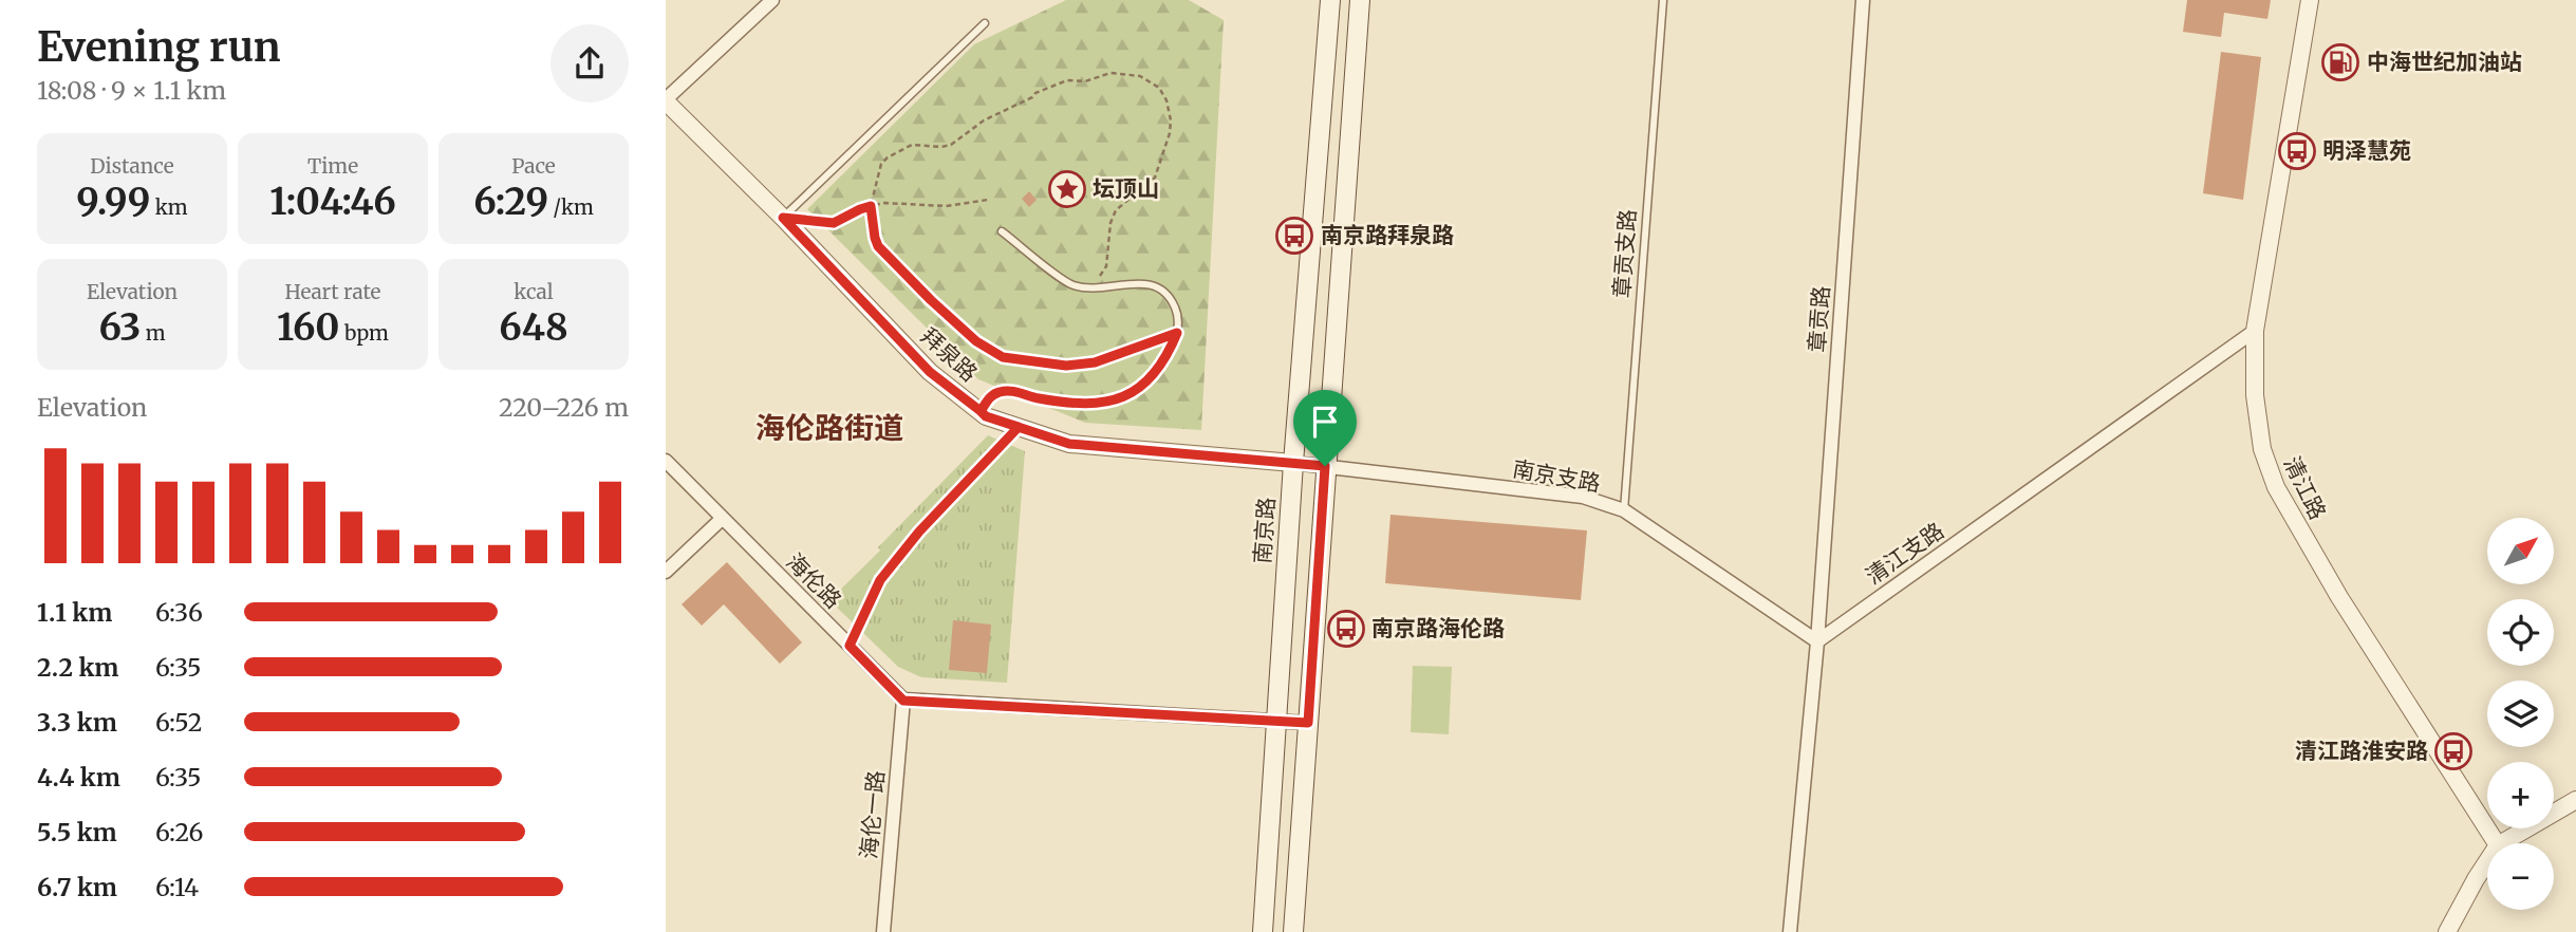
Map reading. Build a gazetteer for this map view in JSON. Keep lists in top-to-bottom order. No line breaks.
{"streets":{"main road":["南京路"],"street":["章贡路","拜泉路","南京支路","清江路","清江支路","海伦路","海伦一路"],"lane":["章贡支路"]},"crossings":[["章贡支路","南京支路"],["章贡路","南京支路"],["章贡路","清江支路"],["拜泉路","南京支路"],["拜泉路","南京路"],["南京支路","南京路"],["南京支路","清江支路"],["清江路","清江支路"],["海伦路","海伦一路"]],"districts":["海伦路街道"],"places":{"fuel station":["中海世纪加油站"],"bus stop":["明泽慧苑","南京路拜泉路","南京路海伦路","清江路淮安路"],"place":["坛顶山"]},"north":"top right","page":{"heading":["Evening run","18:08 · 9 × 1.1 km"],"stats":[["Distance","9.99 km"],["Time","1:04:46"],["Pace","6:29 /km"],["Elevation","63 m"],["Heart rate","160 bpm"],["kcal","648"]],"chart":["Elevation","220–226 m"],"map_buttons":["+","−"],"list":[{"name":"1.1 km","note":"6:36"},{"name":"2.2 km","note":"6:35"},{"name":"3.3 km","note":"6:52"},{"name":"4.4 km","note":"6:35"},{"name":"5.5 km","note":"6:26"},{"name":"6.7 km","note":"6:14"}]}}
